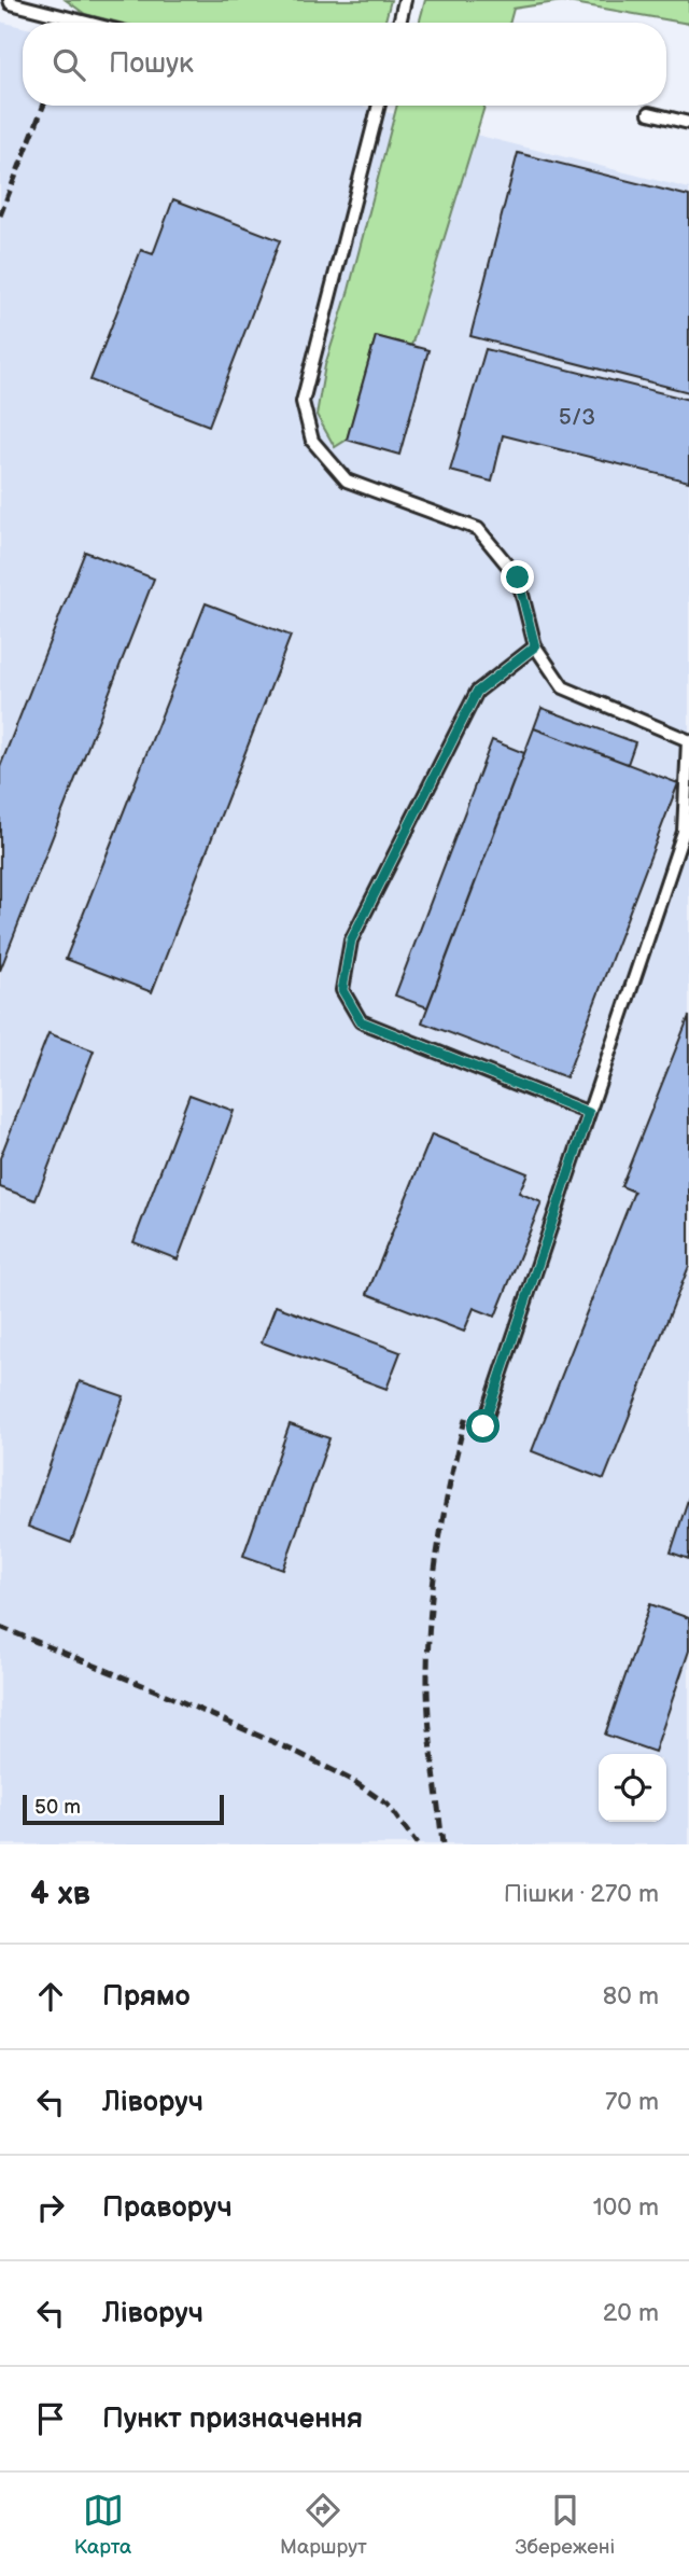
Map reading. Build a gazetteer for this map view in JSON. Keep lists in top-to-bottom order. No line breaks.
{"house_numbers":["5/3"],"scale_bar":"50 m","page":{"search":"Пошук","scale":"50 m","heading":["4 хв","Пішки · 270 m"],"list":[["Прямо","80 m"],["Ліворуч","70 m"],["Праворуч","100 m"],["Ліворуч","20 m"],"Пункт призначення"],"nav":["Карта","Маршрут","Збережені"]}}
